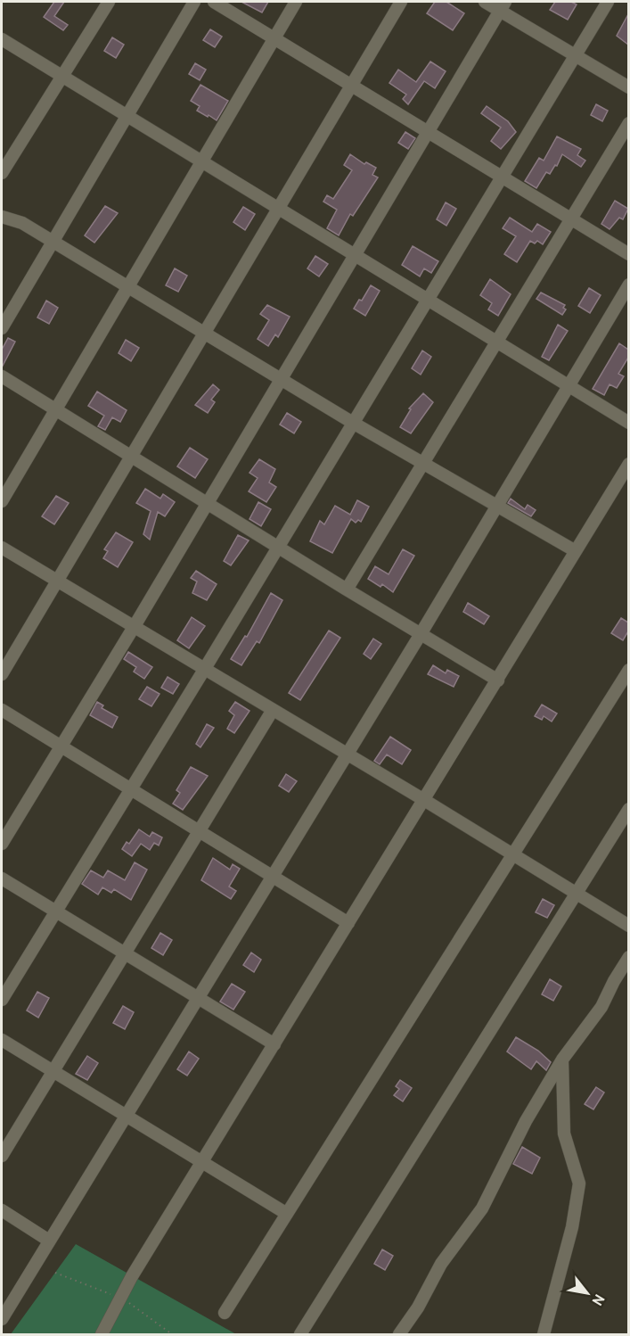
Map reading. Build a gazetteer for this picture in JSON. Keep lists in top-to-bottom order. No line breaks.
{"north":"bottom right"}
